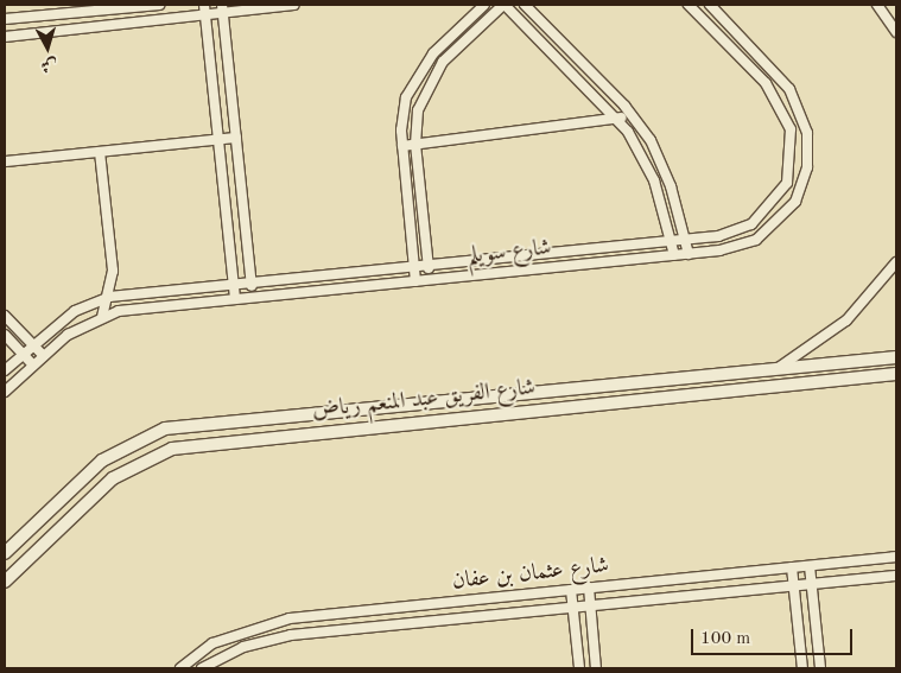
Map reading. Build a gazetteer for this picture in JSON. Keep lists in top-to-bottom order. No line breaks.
{"streets":{"street":["شارع سويلم","شارع الفريق عبد المنعم رياض","شارع عثمان بن عفان"]},"scale_bar":"100 m","north":"bottom"}
